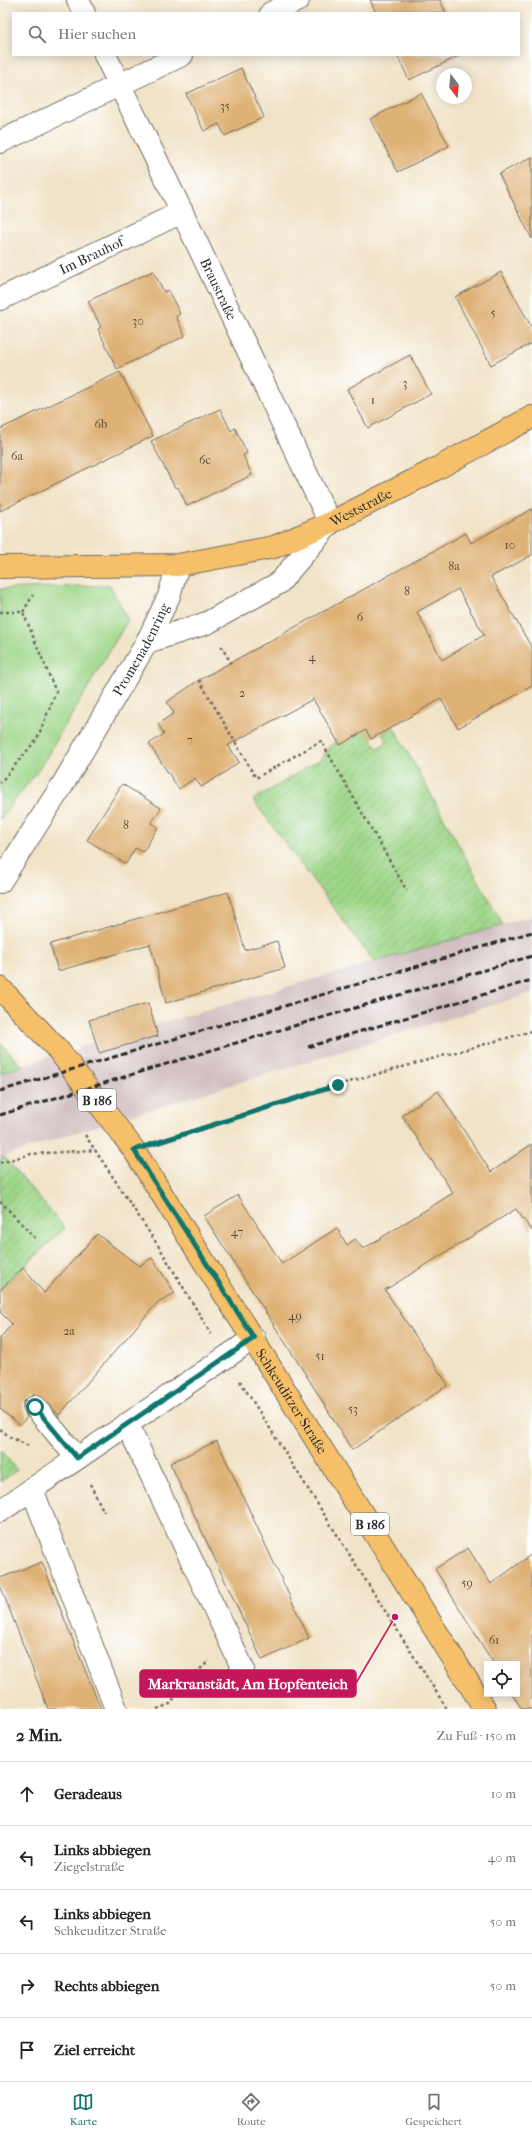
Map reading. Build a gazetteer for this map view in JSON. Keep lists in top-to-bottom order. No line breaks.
{"streets":{"main road":["Weststraße","B 186","Schkeuditzer Straße"],"street":["Im Brauhof","Braustraße","Promenadenring"]},"crossings":[["Im Brauhof","Braustraße"],["Braustraße","Weststraße"],["Weststraße","Promenadenring"]],"places":["Markranstädt, Am Hopfenteich"],"house_numbers":["35","5","30","3","1","6b","6a","6c","10","8a","8","6","4","2","7","8","47","49","2a","51","53","59","61"],"north":"bottom","page":{"search":"Hier suchen","heading":["2 Min.","Zu Fuß · 150 m"],"list":[["Geradeaus","10 m"],["Links abbiegen","Ziegelstraße","40 m"],["Links abbiegen","Schkeuditzer Straße","50 m"],["Rechts abbiegen","50 m"],"Ziel erreicht"],"nav":["Karte","Route","Gespeichert"]}}
